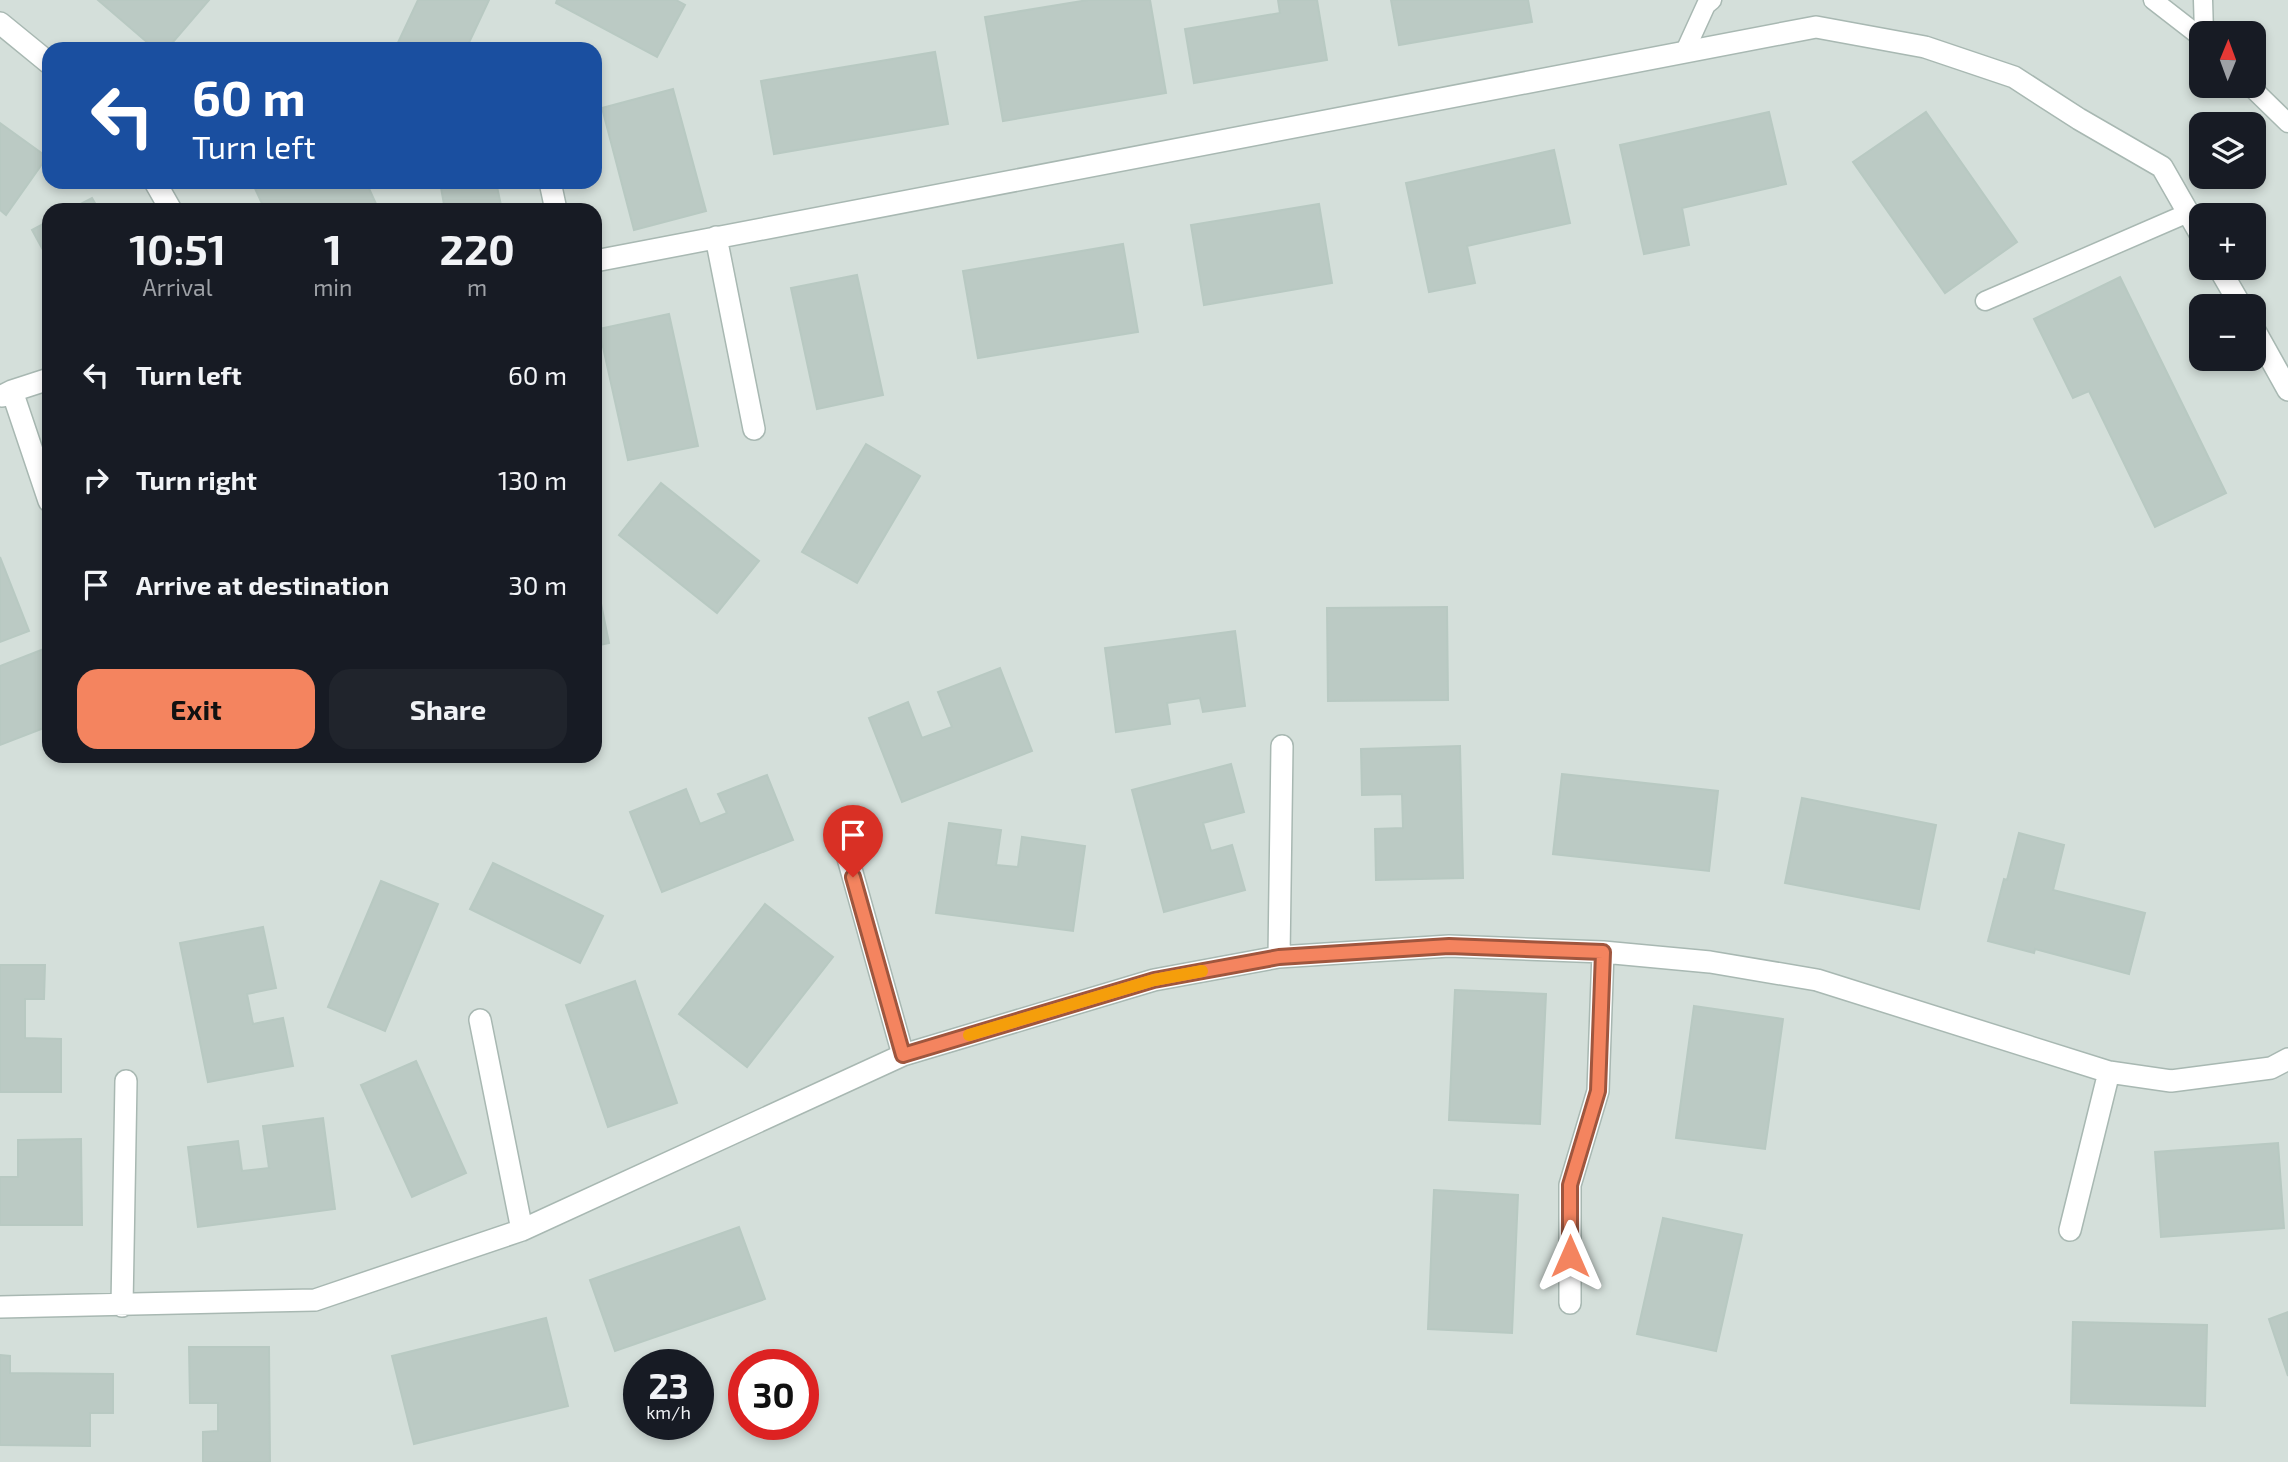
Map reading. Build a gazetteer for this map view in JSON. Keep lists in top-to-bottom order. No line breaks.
{"north":"top","page":{"map_buttons":["+","−"],"turn":["60 m","Turn left"],"eta":["10:51","Arrival","1","min","220","m"],"list":[{"name":"Turn left","value":"60 m"},{"name":"Turn right","value":"130 m"},{"name":"Arrive at destination","value":"30 m"}],"buttons":["Exit","Share"],"speed":"23 km/h","limit":"30"}}
